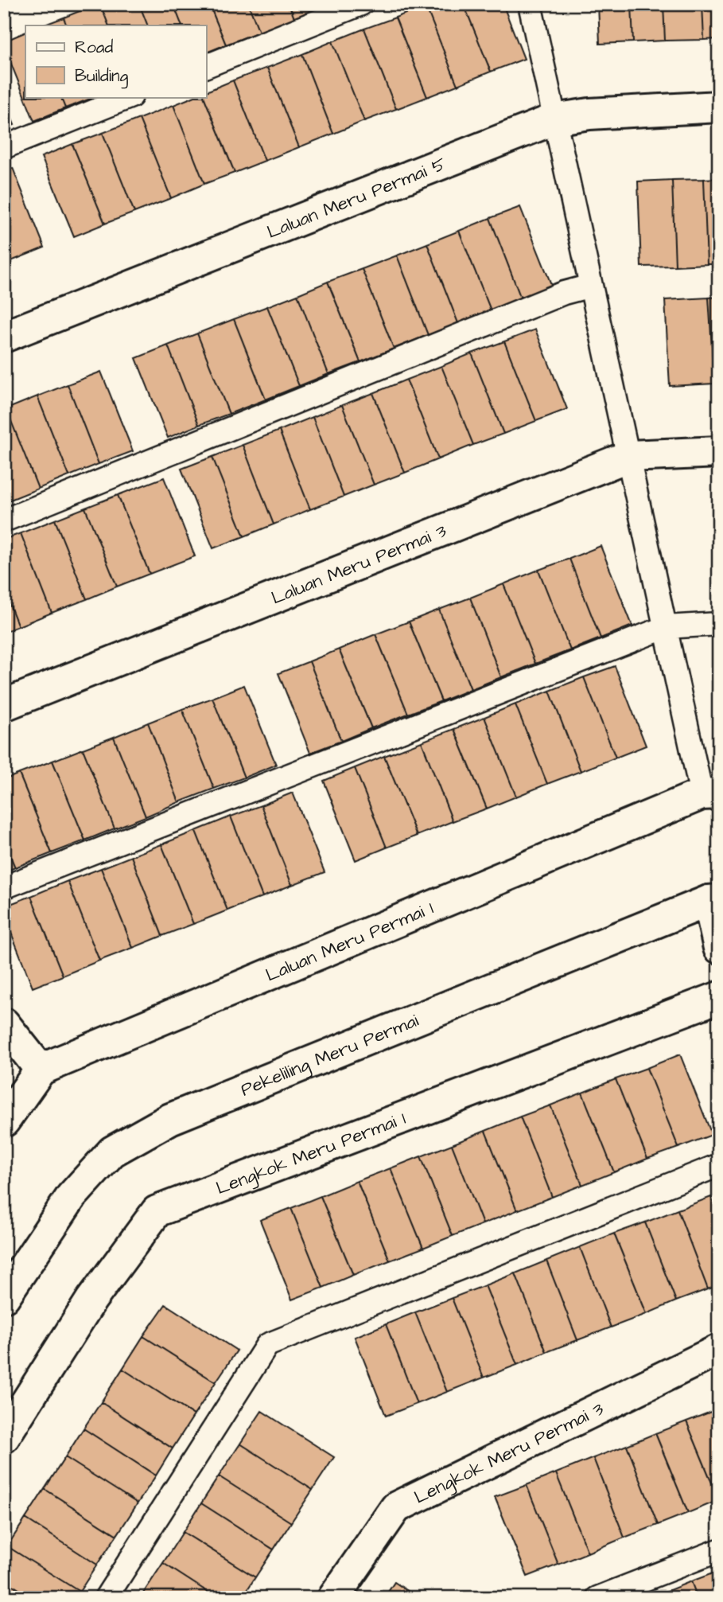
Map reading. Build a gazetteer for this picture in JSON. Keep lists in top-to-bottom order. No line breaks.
{"streets":{"street":["Laluan Meru Permai 5","Laluan Meru Permai 3","Laluan Meru Permai 1","Pekeliling Meru Permai","Lengkok Meru Permai 1","Lengkok Meru Permai 3"]},"legend":["Road","Building"]}
